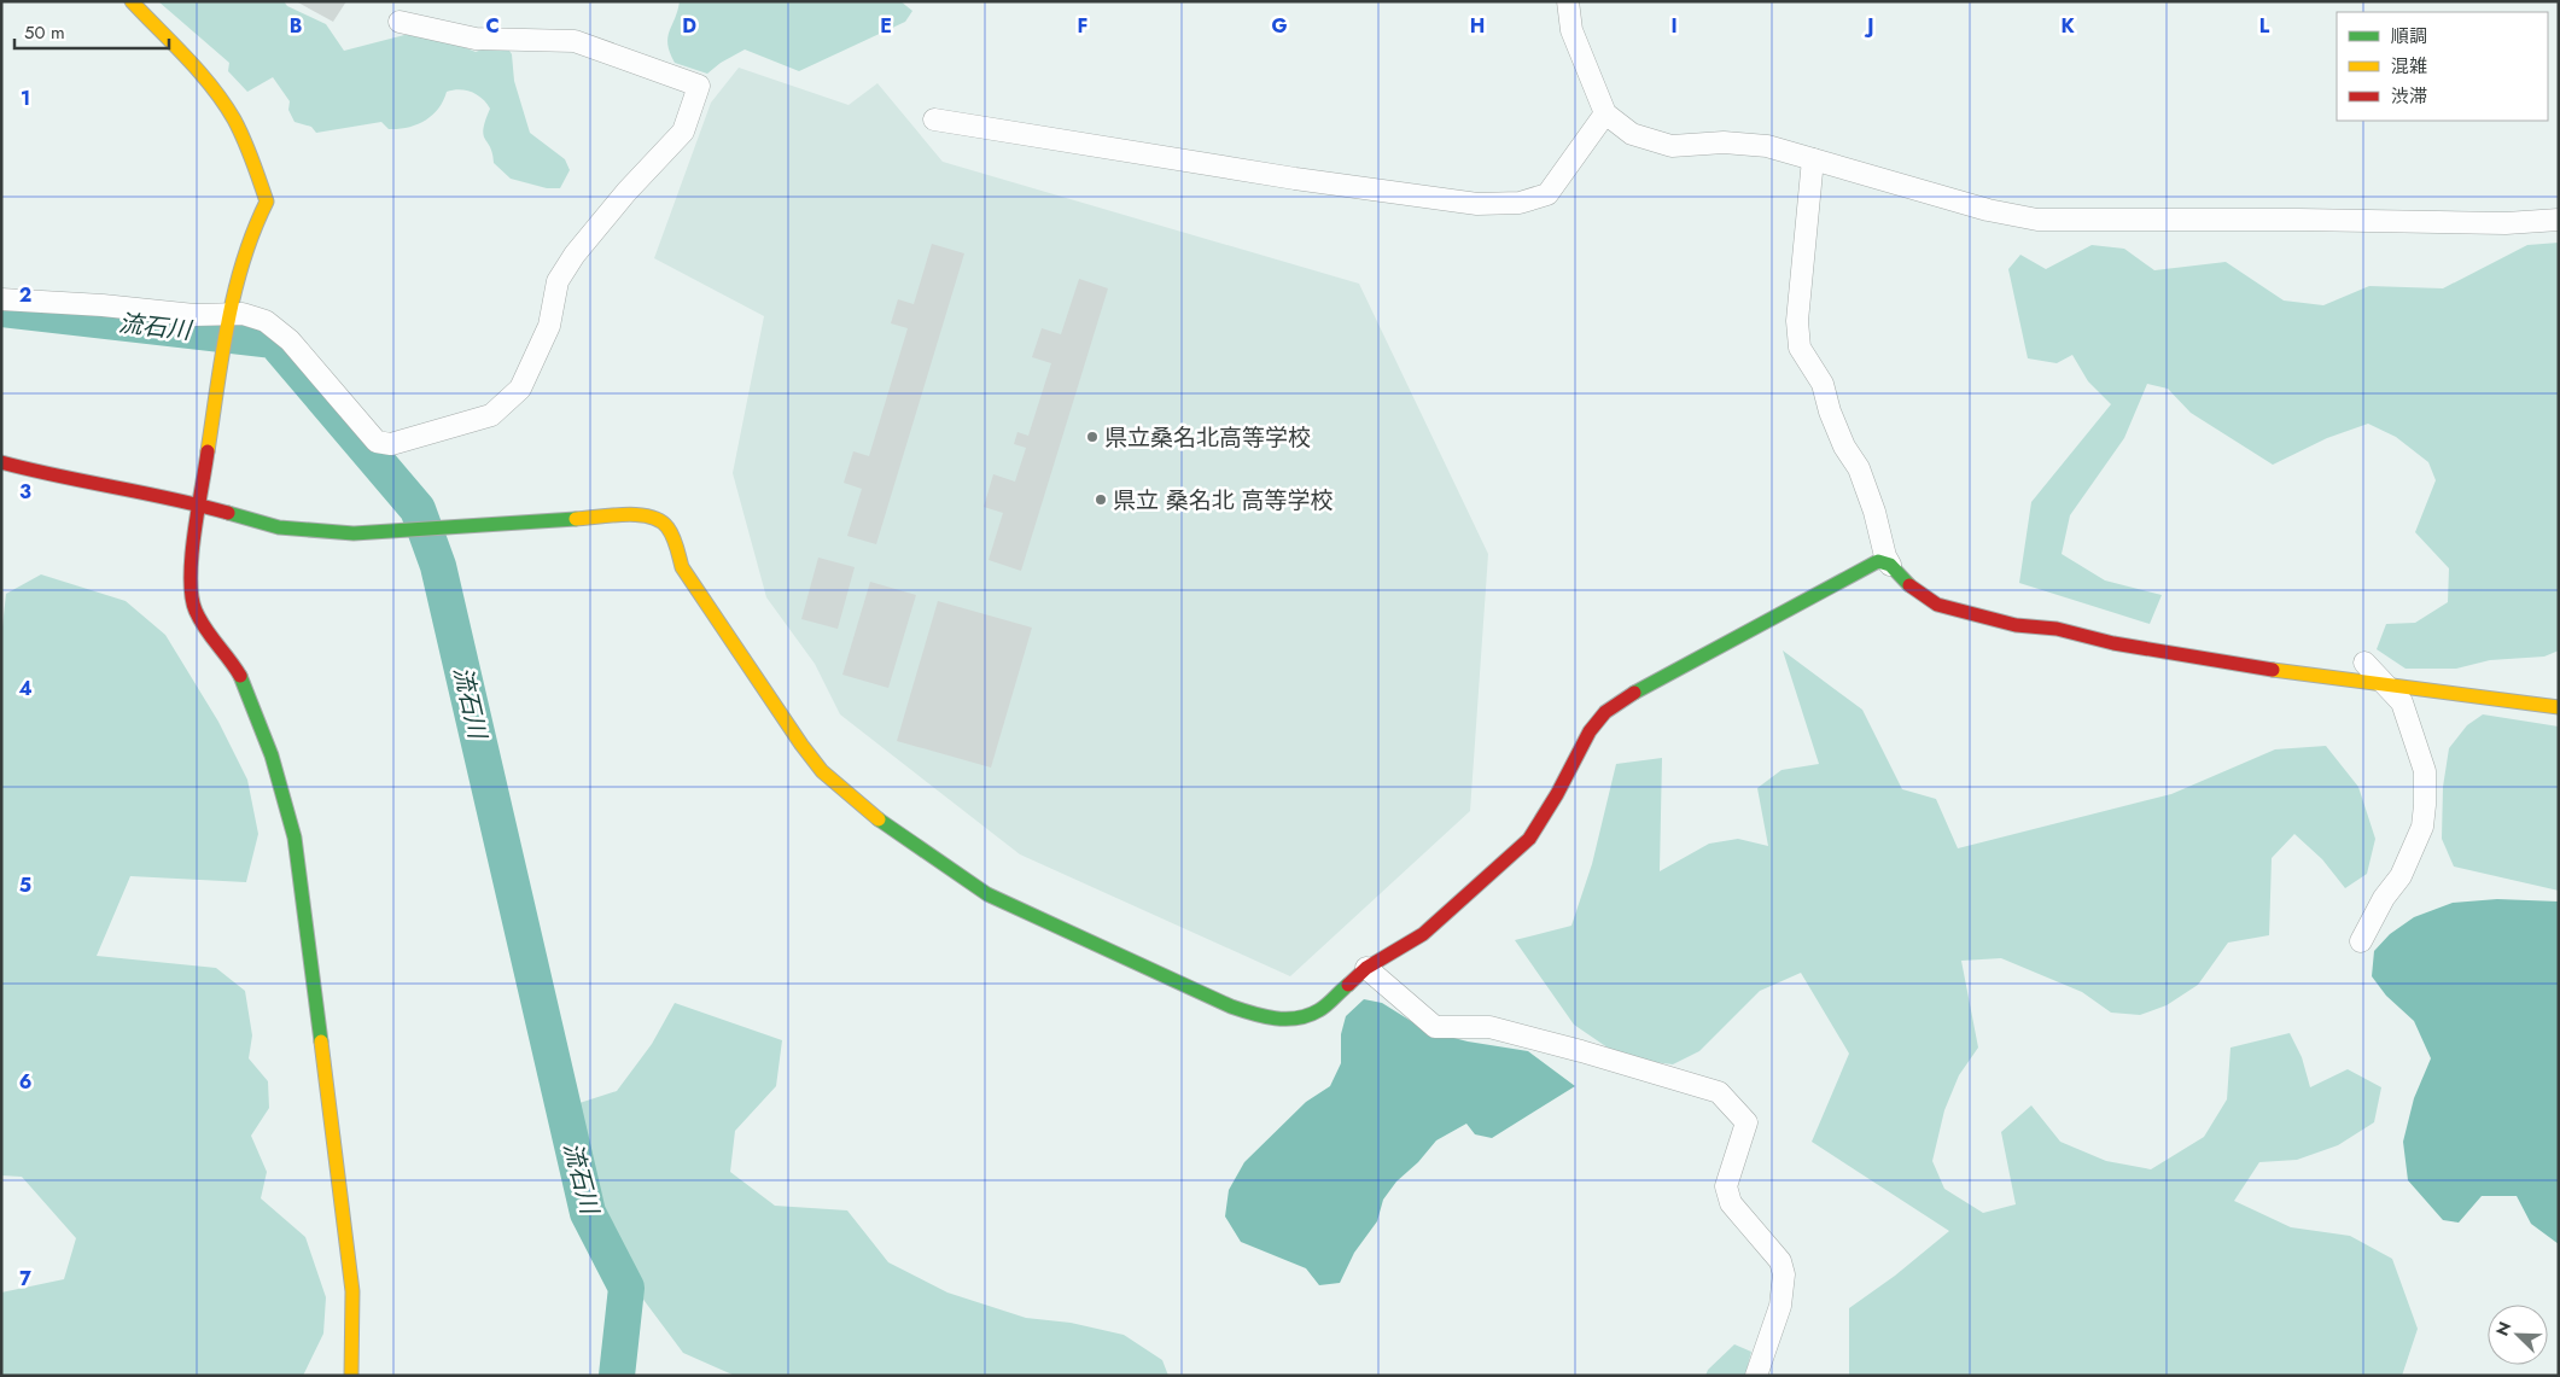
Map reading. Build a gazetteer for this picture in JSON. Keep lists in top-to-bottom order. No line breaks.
{"water":["流石川"],"places":["県立桑名北高等学校","県立 桑名北 高等学校"],"legend":["順調","混雑","渋滞"],"scale_bar":"50 m","north":"top left","grid":{"columns":["B","C","D","E","F","G","H","I","J","K","L"],"rows":["1","2","3","4","5","6","7"]}}
